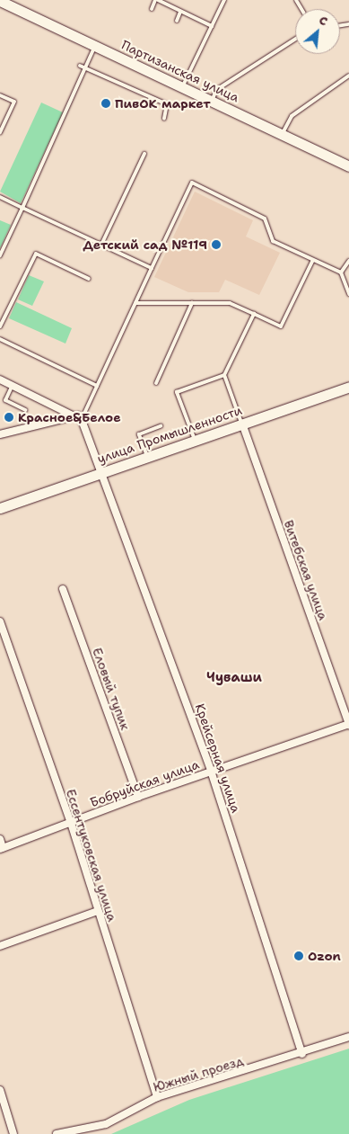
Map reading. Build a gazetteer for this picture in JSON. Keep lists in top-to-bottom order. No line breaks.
{"streets":{"street":["Партизанская улица","улица Промышленности","Витебская улица","Еловый тупик","Крейсерная улица","Бобруйская улица","Ессентуковская улица","Южный проезд"]},"crossings":[["улица Промышленности","Витебская улица"],["улица Промышленности","Крейсерная улица"],["Витебская улица","Бобруйская улица"],["Еловый тупик","Бобруйская улица"],["Крейсерная улица","Бобруйская улица"],["Крейсерная улица","Южный проезд"],["Бобруйская улица","Ессентуковская улица"],["Ессентуковская улица","Южный проезд"]],"districts":["Чуваши"],"places":["ПивОК маркет","Детский сад №119","Красное&Белое","Ozon"],"north":"top right"}
